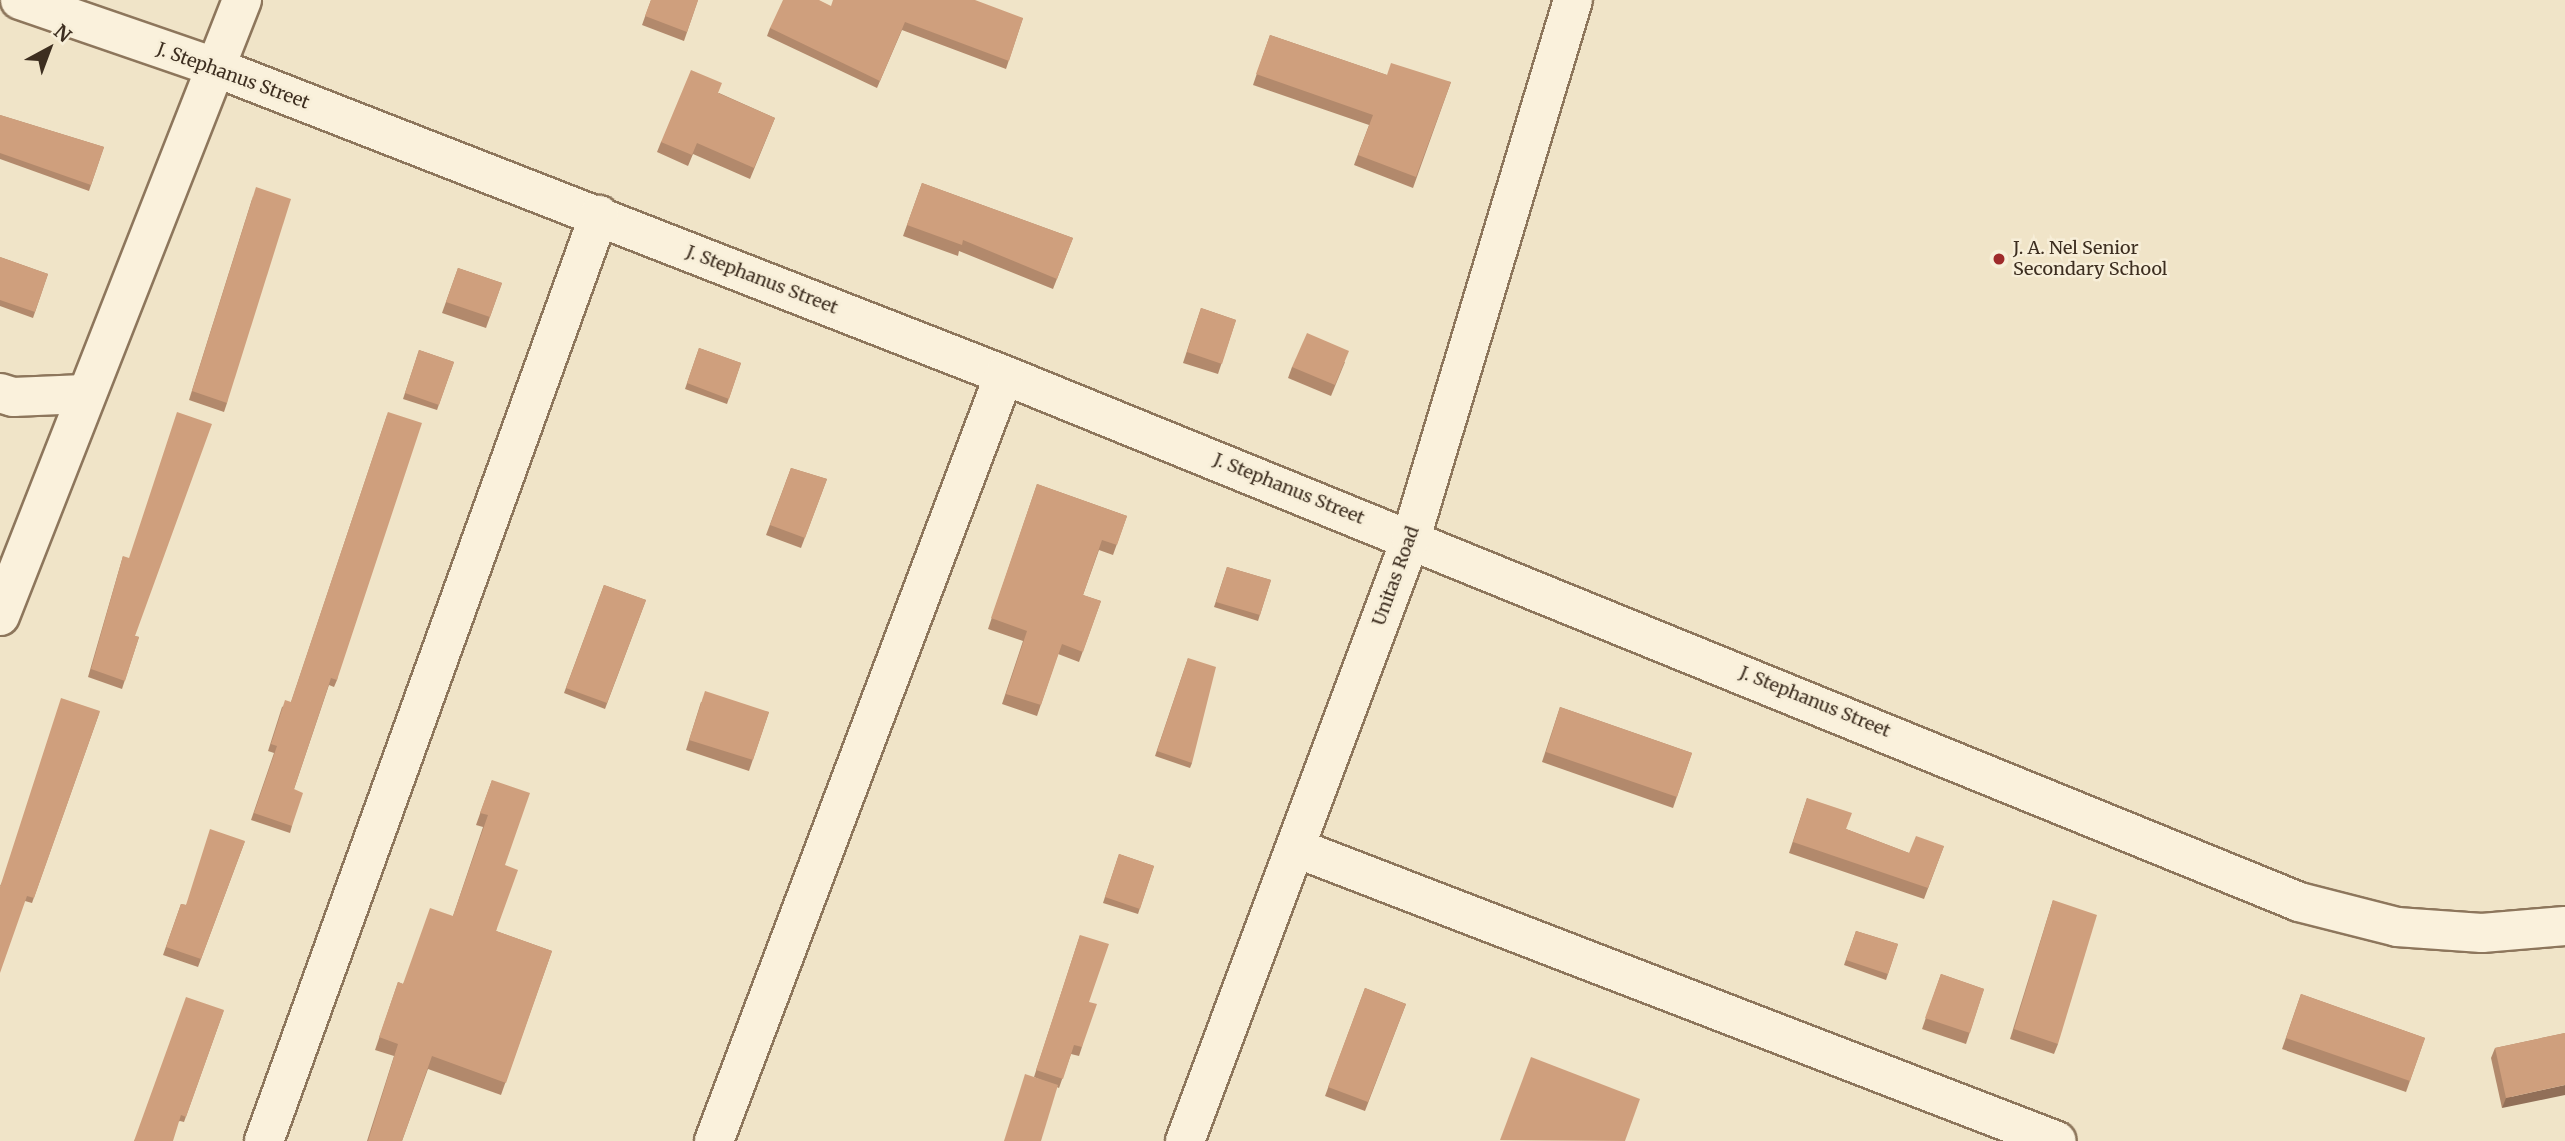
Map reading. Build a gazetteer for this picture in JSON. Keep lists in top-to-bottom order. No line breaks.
{"streets":{"street":["J. Stephanus Street","Unitas Road"]},"crossings":[["J. Stephanus Street","Unitas Road"]],"places":["J. A. Nel Senior Secondary School"],"north":"top right"}
